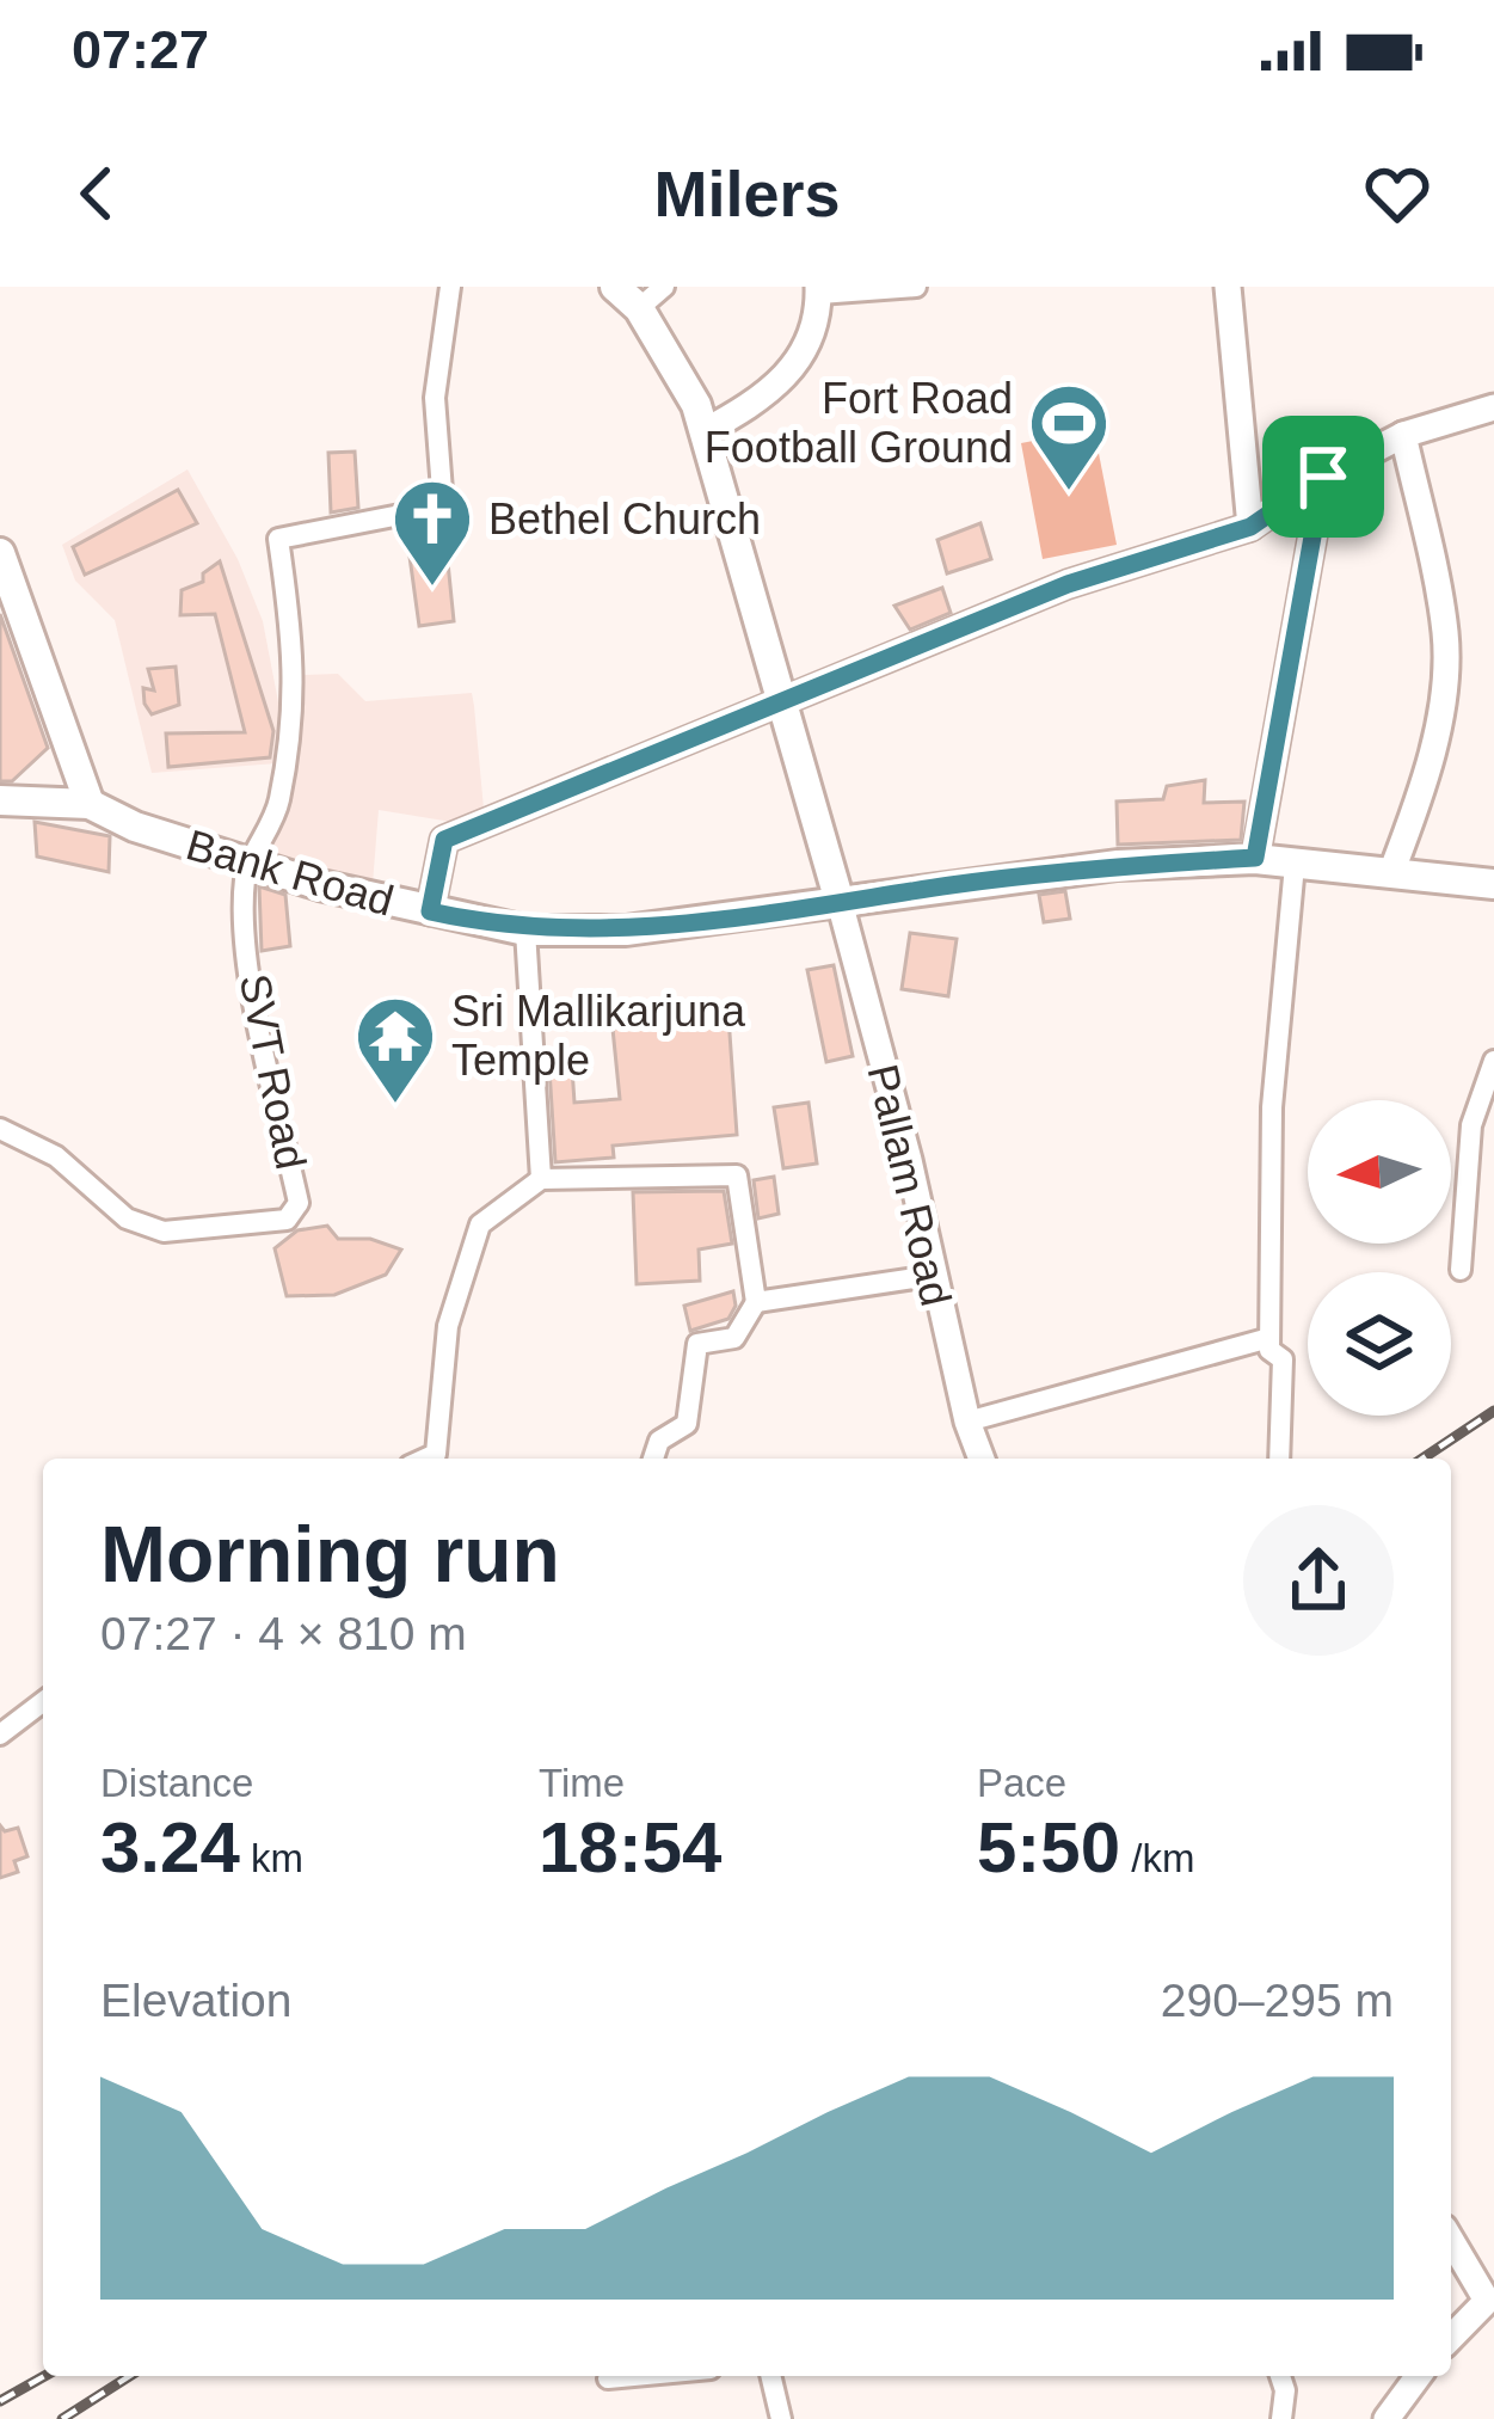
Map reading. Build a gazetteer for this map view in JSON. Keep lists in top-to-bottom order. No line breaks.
{"streets":{"main road":["Bank Road"],"street":["SVT Road","Pallam Road"]},"crossings":[["Bank Road","SVT Road"],["Bank Road","Pallam Road"]],"places":{"sports":["Fort Road Football Ground"],"church":["Bethel Church"],"temple":["Sri Mallikarjuna Temple"]},"north":"left","page":{"status":"07:27","header":"Milers","heading":["Morning run","07:27 · 4 × 810 m"],"stats":[["Distance","3.24 km"],["Time","18:54"],["Pace","5:50 /km"]],"chart":["Elevation","290–295 m"]}}
